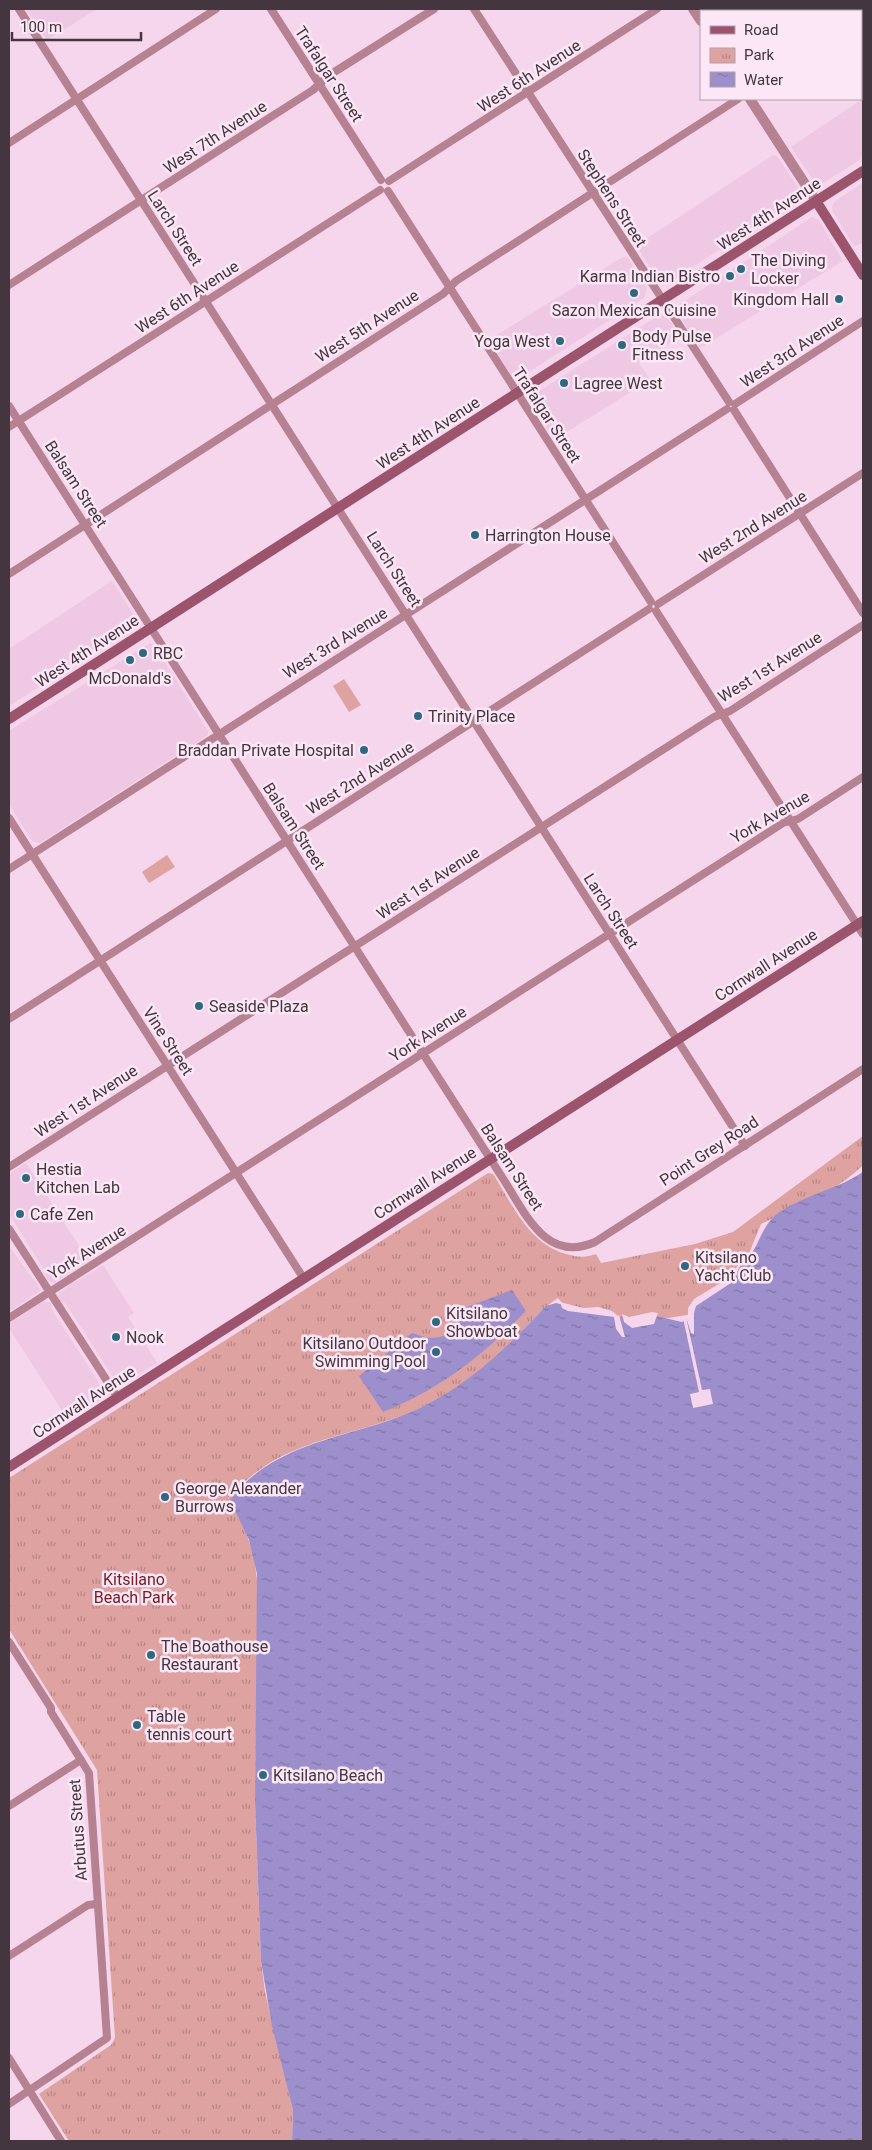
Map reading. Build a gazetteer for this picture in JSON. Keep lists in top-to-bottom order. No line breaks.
{"streets":{"main road":["West 4th Avenue","Cornwall Avenue"],"street":["Trafalgar Street","West 6th Avenue","West 7th Avenue","Stephens Street","Larch Street","West 5th Avenue","West 3rd Avenue","Balsam Street","West 2nd Avenue","West 1st Avenue","York Avenue","Vine Street","Point Grey Road","Arbutus Street"]},"crossings":[["Trafalgar Street","West 6th Avenue"],["Trafalgar Street","West 7th Avenue"],["Trafalgar Street","West 4th Avenue"],["Trafalgar Street","West 5th Avenue"],["Trafalgar Street","West 3rd Avenue"],["Trafalgar Street","West 2nd Avenue"],["Trafalgar Street","West 1st Avenue"],["Trafalgar Street","York Avenue"],["Trafalgar Street","Cornwall Avenue"],["West 6th Avenue","Stephens Street"],["West 6th Avenue","Larch Street"],["West 6th Avenue","Balsam Street"],["West 7th Avenue","Larch Street"],["Stephens Street","West 4th Avenue"],["Stephens Street","West 5th Avenue"],["Stephens Street","West 3rd Avenue"],["Stephens Street","West 2nd Avenue"],["West 4th Avenue","Larch Street"],["West 4th Avenue","Balsam Street"],["Larch Street","West 5th Avenue"],["Larch Street","West 3rd Avenue"],["Larch Street","West 2nd Avenue"],["Larch Street","West 1st Avenue"],["Larch Street","York Avenue"],["Larch Street","Cornwall Avenue"],["Larch Street","Point Grey Road"],["West 5th Avenue","Balsam Street"],["West 3rd Avenue","Balsam Street"],["West 3rd Avenue","Vine Street"],["Balsam Street","West 2nd Avenue"],["Balsam Street","West 1st Avenue"],["Balsam Street","York Avenue"],["Balsam Street","Cornwall Avenue"],["Balsam Street","Point Grey Road"],["West 2nd Avenue","Vine Street"],["West 1st Avenue","Vine Street"],["York Avenue","Vine Street"],["Cornwall Avenue","Vine Street"]],"parks":["Kitsilano Beach Park"],"places":["The Diving Locker","Karma Indian Bistro","Sazon Mexican Cuisine","Kingdom Hall","Yoga West","Body Pulse Fitness","Lagree West","Harrington House","RBC","McDonald's","Trinity Place","Braddan Private Hospital","Seaside Plaza","Hestia Kitchen Lab","Cafe Zen","Kitsilano Yacht Club","Kitsilano Showboat","Nook","Kitsilano Outdoor Swimming Pool","George Alexander Burrows","The Boathouse Restaurant","Table tennis court","Kitsilano Beach"],"legend":["Road","Park","Water"],"scale_bar":"100 m"}
